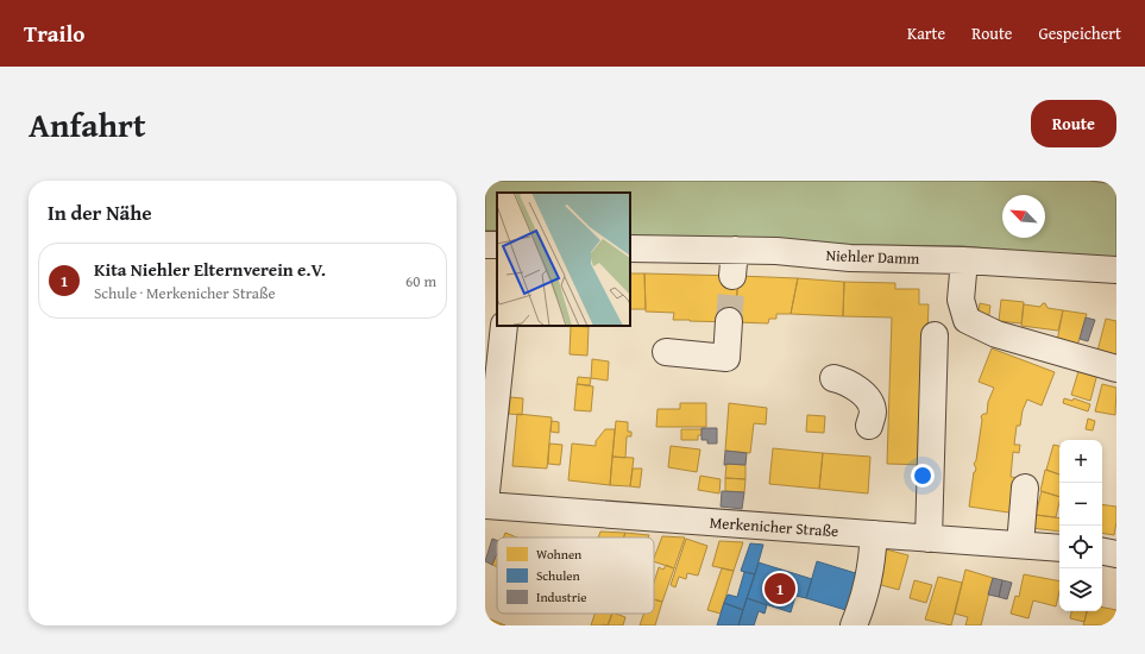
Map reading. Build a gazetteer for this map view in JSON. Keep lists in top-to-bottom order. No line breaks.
{"streets":{"street":["Niehler Damm","Merkenicher Straße"]},"legend":["Wohnen","Schulen","Industrie"],"north":"top left","page":{"header":"Trailo","nav":["Karte","Route","Gespeichert"],"title":"Anfahrt","buttons":"Route","heading":"In der Nähe","list":[{"mark":"1","name":"Kita Niehler Elternverein e.V.","note":"Schule · Merkenicher Straße","value":"60 m"}],"map_buttons":["+","−"],"pins":"1"}}
